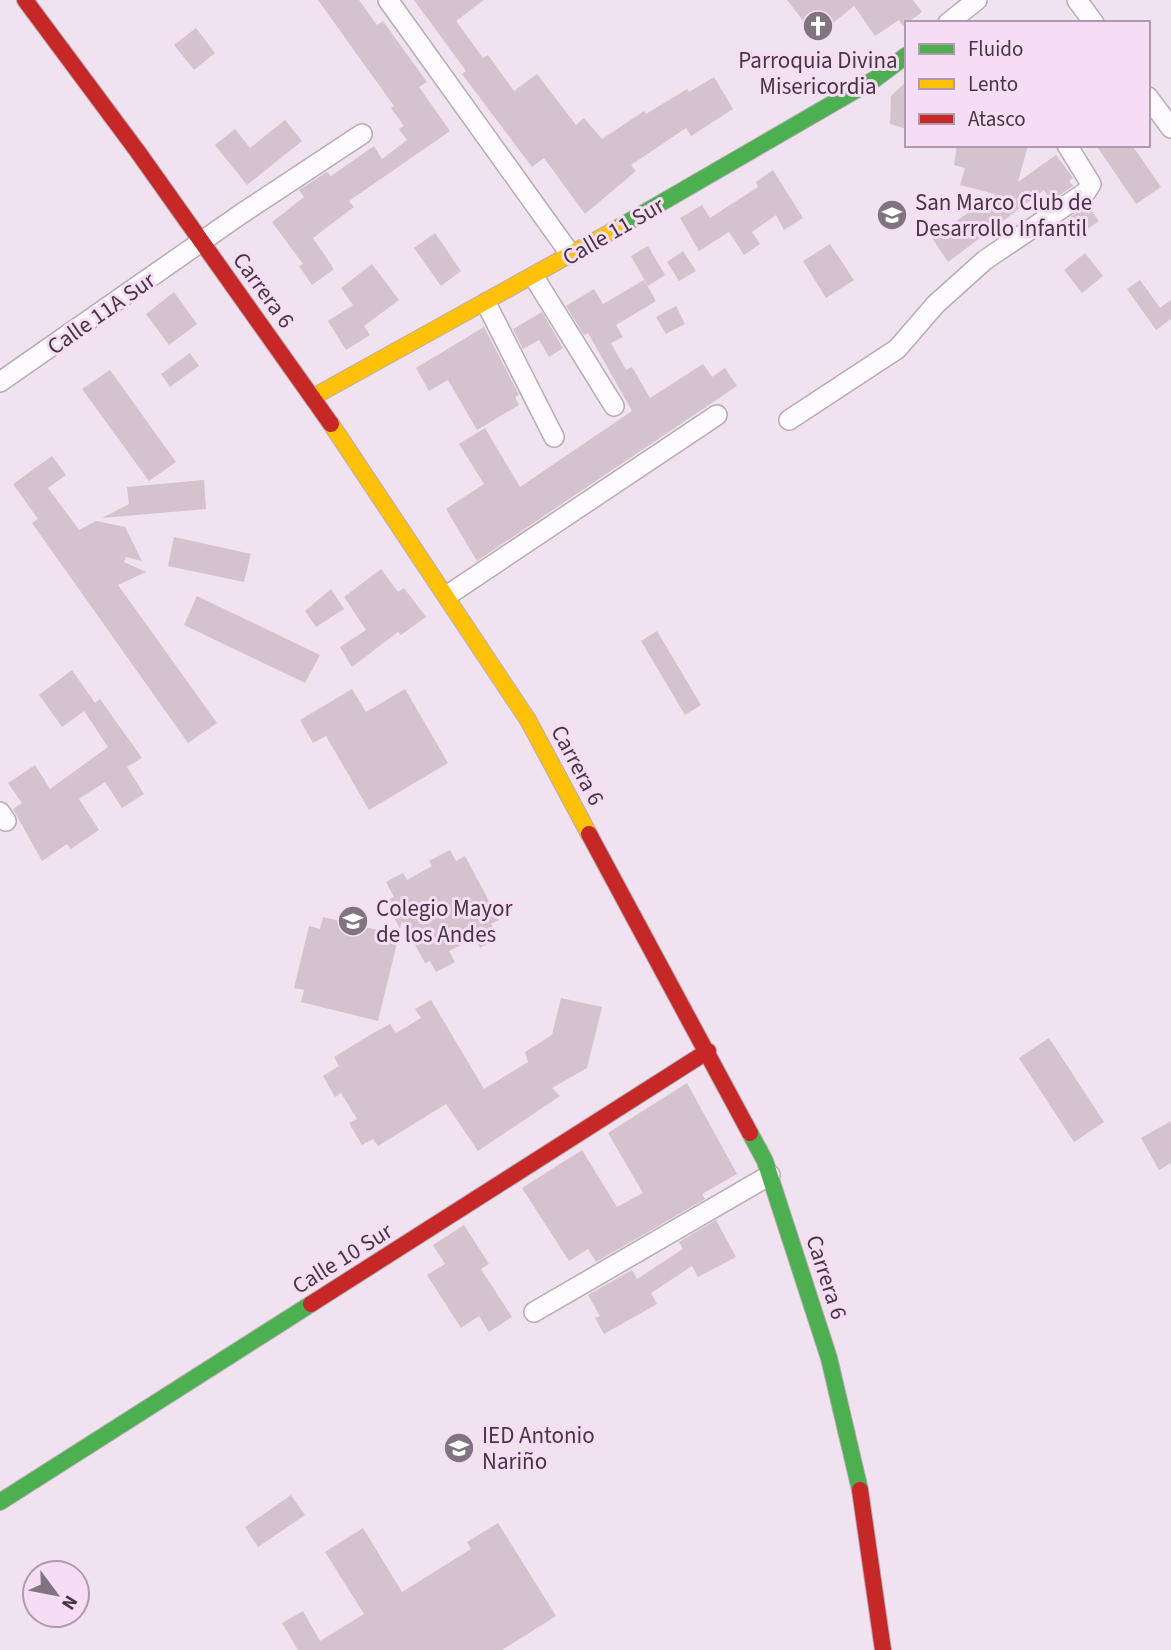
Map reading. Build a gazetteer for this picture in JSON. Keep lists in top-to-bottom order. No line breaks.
{"streets":{"main road":["Calle 11 Sur","Carrera 6","Calle 10 Sur"],"street":["Calle 11A Sur"]},"crossings":[["Calle 11 Sur","Carrera 6"],["Carrera 6","Calle 11A Sur"],["Carrera 6","Calle 10 Sur"]],"places":{"church":["Parroquia Divina Misericordia"],"school or university":["San Marco Club de Desarrollo Infantil","Colegio Mayor de los Andes","IED Antonio Nariño"]},"legend":["Fluido","Lento","Atasco"],"north":"bottom right"}
